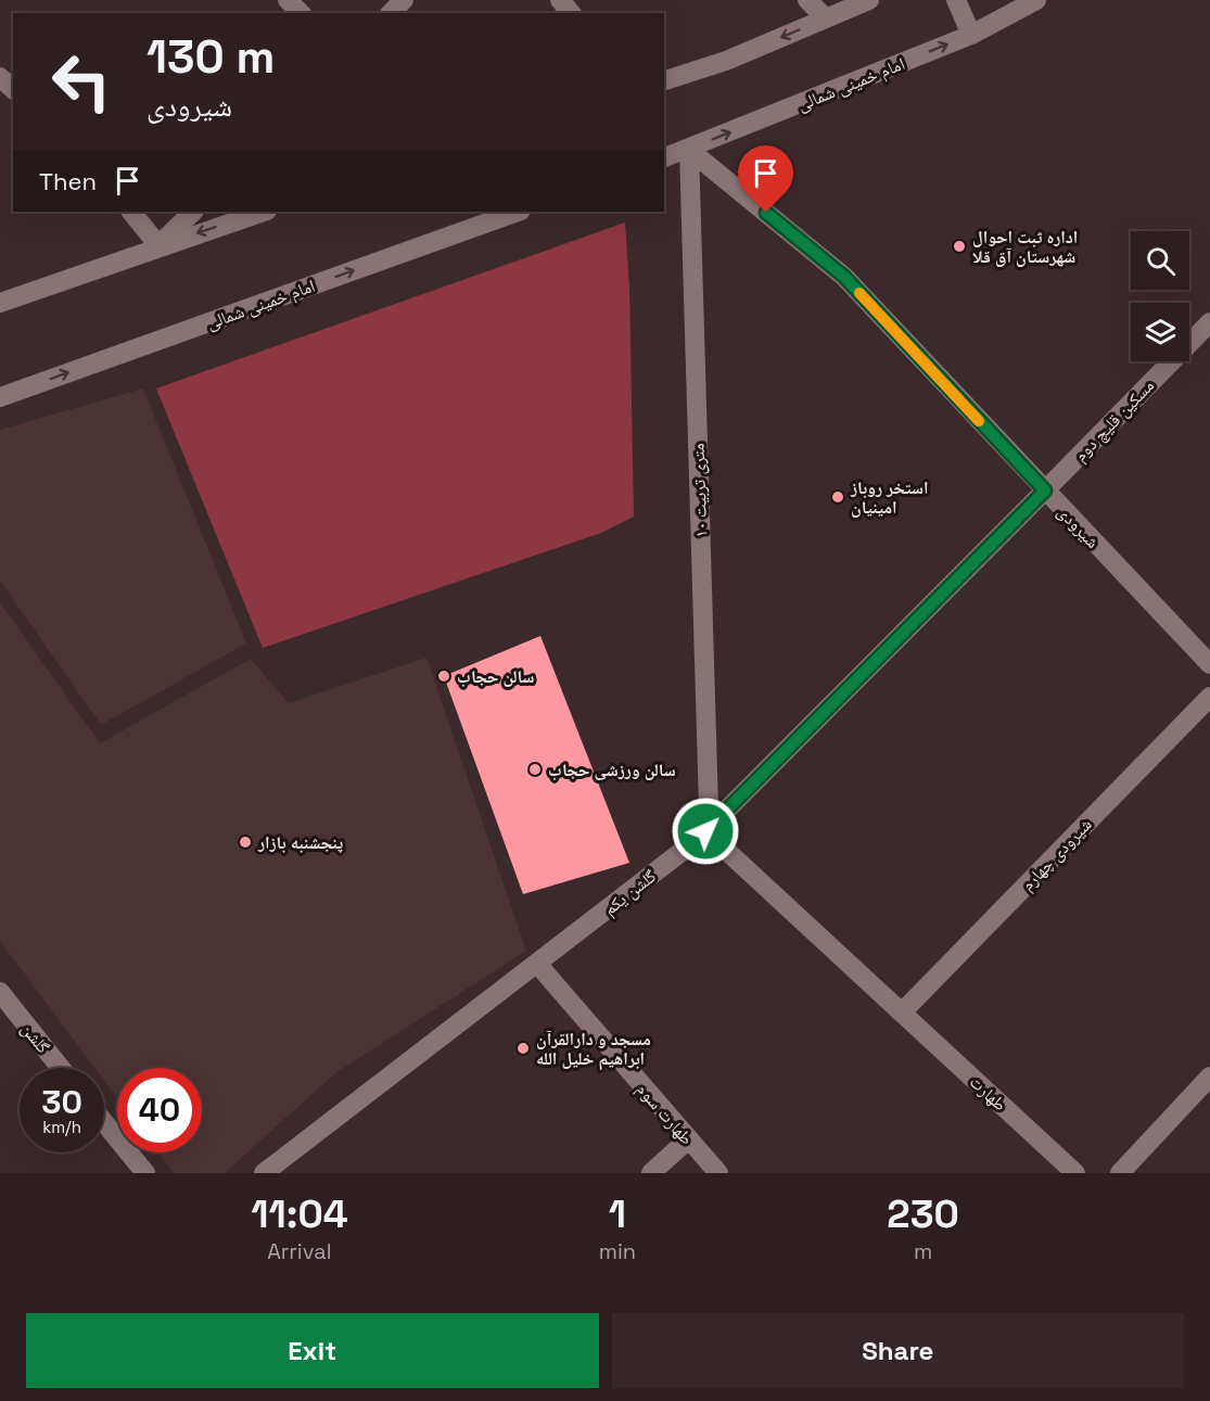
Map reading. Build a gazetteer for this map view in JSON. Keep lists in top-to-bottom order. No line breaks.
{"streets":{"street":["امام خمینی شمالی","مسکین قلیچ دوم","۱۰ متری تربیت","شیرودی","شیرودی چهارم","گلشن یکم","گلشن","طهارت","طهارت سوم"]},"crossings":[["امام خمینی شمالی","۱۰ متری تربیت"],["امام خمینی شمالی","شیرودی"],["مسکین قلیچ دوم","شیرودی"],["مسکین قلیچ دوم","گلشن یکم"],["۱۰ متری تربیت","شیرودی"],["۱۰ متری تربیت","گلشن یکم"],["۱۰ متری تربیت","طهارت"],["شیرودی","گلشن یکم"],["شیرودی چهارم","طهارت"],["گلشن یکم","طهارت"],["گلشن یکم","طهارت سوم"]],"places":["اداره ثبت احوال شهرستان آق قلا","استخر روباز امینیان","سالن حجاب","سالن ورزشی حجاب","پنجشنبه بازار","مسجد و دارالقرآن ابراهیم خلیل الله"],"page":{"turn":["130 m","شیرودی"],"then":"Then","speed":"30 km/h","limit":"40","eta":["11:04","Arrival","1","min","230","m"],"buttons":["Exit","Share"]}}
